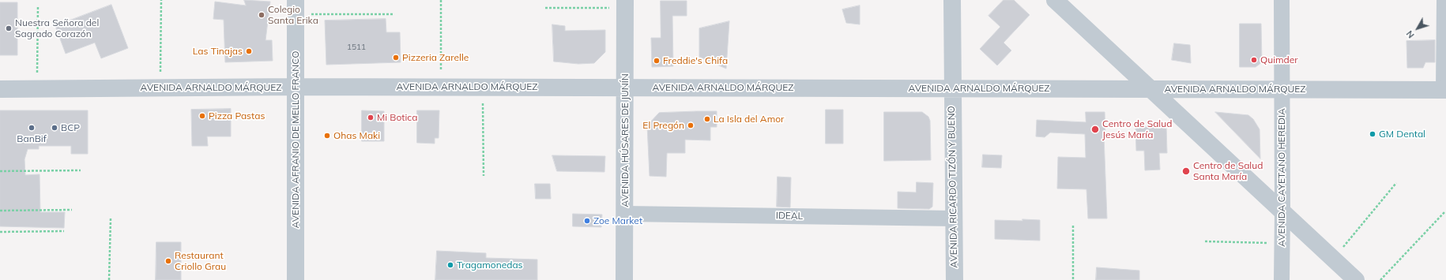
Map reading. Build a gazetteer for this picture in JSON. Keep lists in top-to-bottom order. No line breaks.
{"streets":{"street":["AVENIDA ARNALDO MÁRQUEZ","AVENIDA AFRANIO DE MELLO FRANCO","AVENIDA HÚSARES DE JUNÍN","AVENIDA CAYETANO HEREDIA","AVENIDA RICARDO TIZÓN Y BUENO","IDEAL"]},"crossings":[["AVENIDA ARNALDO MÁRQUEZ","AVENIDA AFRANIO DE MELLO FRANCO"],["AVENIDA ARNALDO MÁRQUEZ","AVENIDA HÚSARES DE JUNÍN"],["AVENIDA ARNALDO MÁRQUEZ","AVENIDA CAYETANO HEREDIA"],["AVENIDA ARNALDO MÁRQUEZ","AVENIDA RICARDO TIZÓN Y BUENO"],["AVENIDA HÚSARES DE JUNÍN","IDEAL"],["AVENIDA RICARDO TIZÓN Y BUENO","IDEAL"]],"places":["Colegio Santa Erika","Nuestra Señora del Sagrado Corazón","Las Tinajas","Pizzeria Zarelle","Quimder","Freddie's Chifa","Pizza Pastas","Mi Botica","La Isla del Amor","El Pregón","BanBif","BCP","Centro de Salud Jesús María","GM Dental","Ohas Maki","Centro de Salud Santa María","Zoe Market","Restaurant Criollo Grau","Tragamonedas"],"house_numbers":["1511"],"north":"bottom left"}
